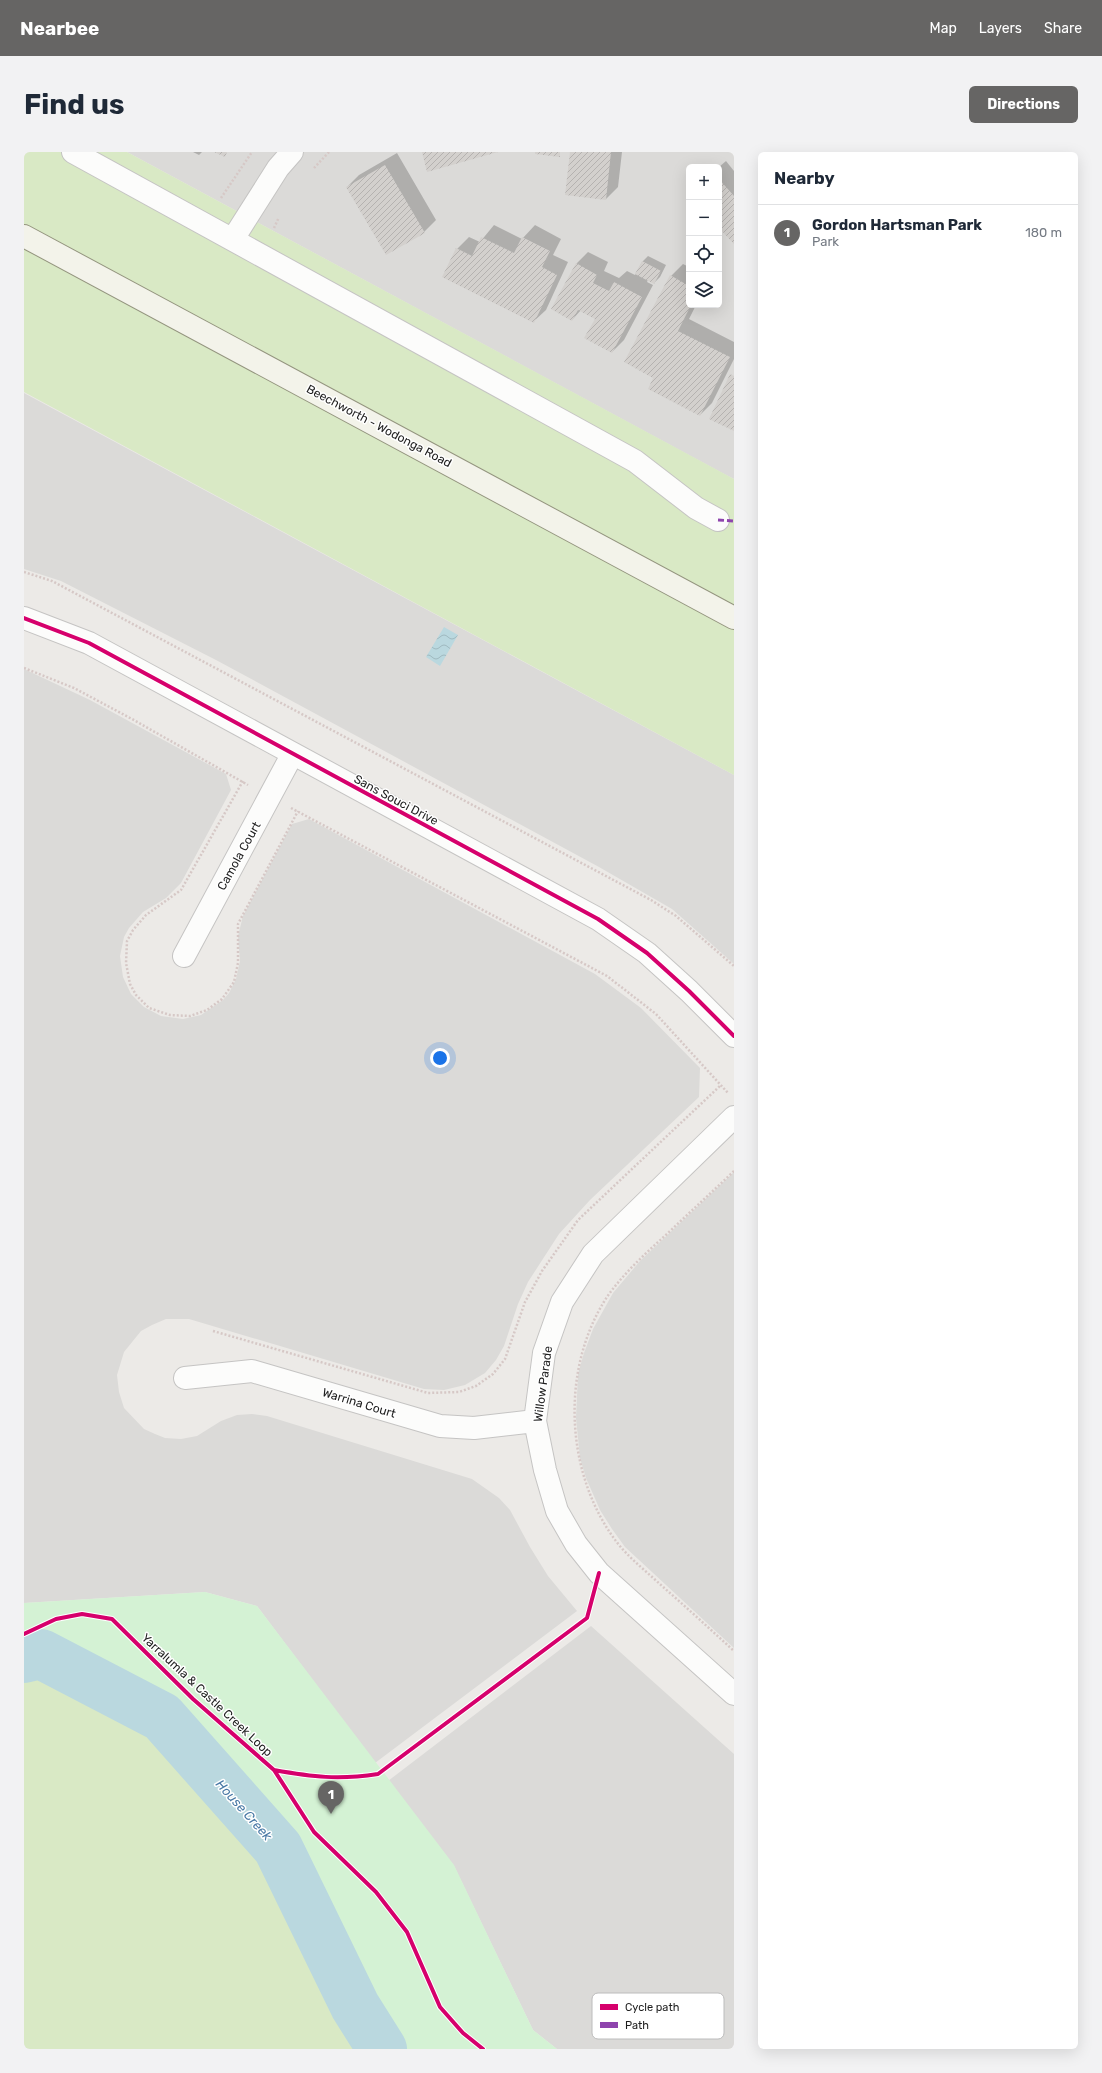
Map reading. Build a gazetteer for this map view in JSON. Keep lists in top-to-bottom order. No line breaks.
{"streets":{"main road":["Beechworth - Wodonga Road"],"street":["Sans Souci Drive","Camola Court","Willow Parade","Warrina Court"],"cycle path":["Yarralumla & Castle Creek Loop"]},"crossings":[["Sans Souci Drive","Camola Court"],["Willow Parade","Warrina Court"]],"water":["House Creek"],"legend":["Cycle path","Path"],"page":{"header":"Nearbee","nav":["Map","Layers","Share"],"buttons":"Directions","title":"Find us","heading":"Nearby","map_buttons":["+","−"],"list":[{"mark":"1","name":"Gordon Hartsman Park","note":"Park","value":"180 m"}],"pins":"1"}}
